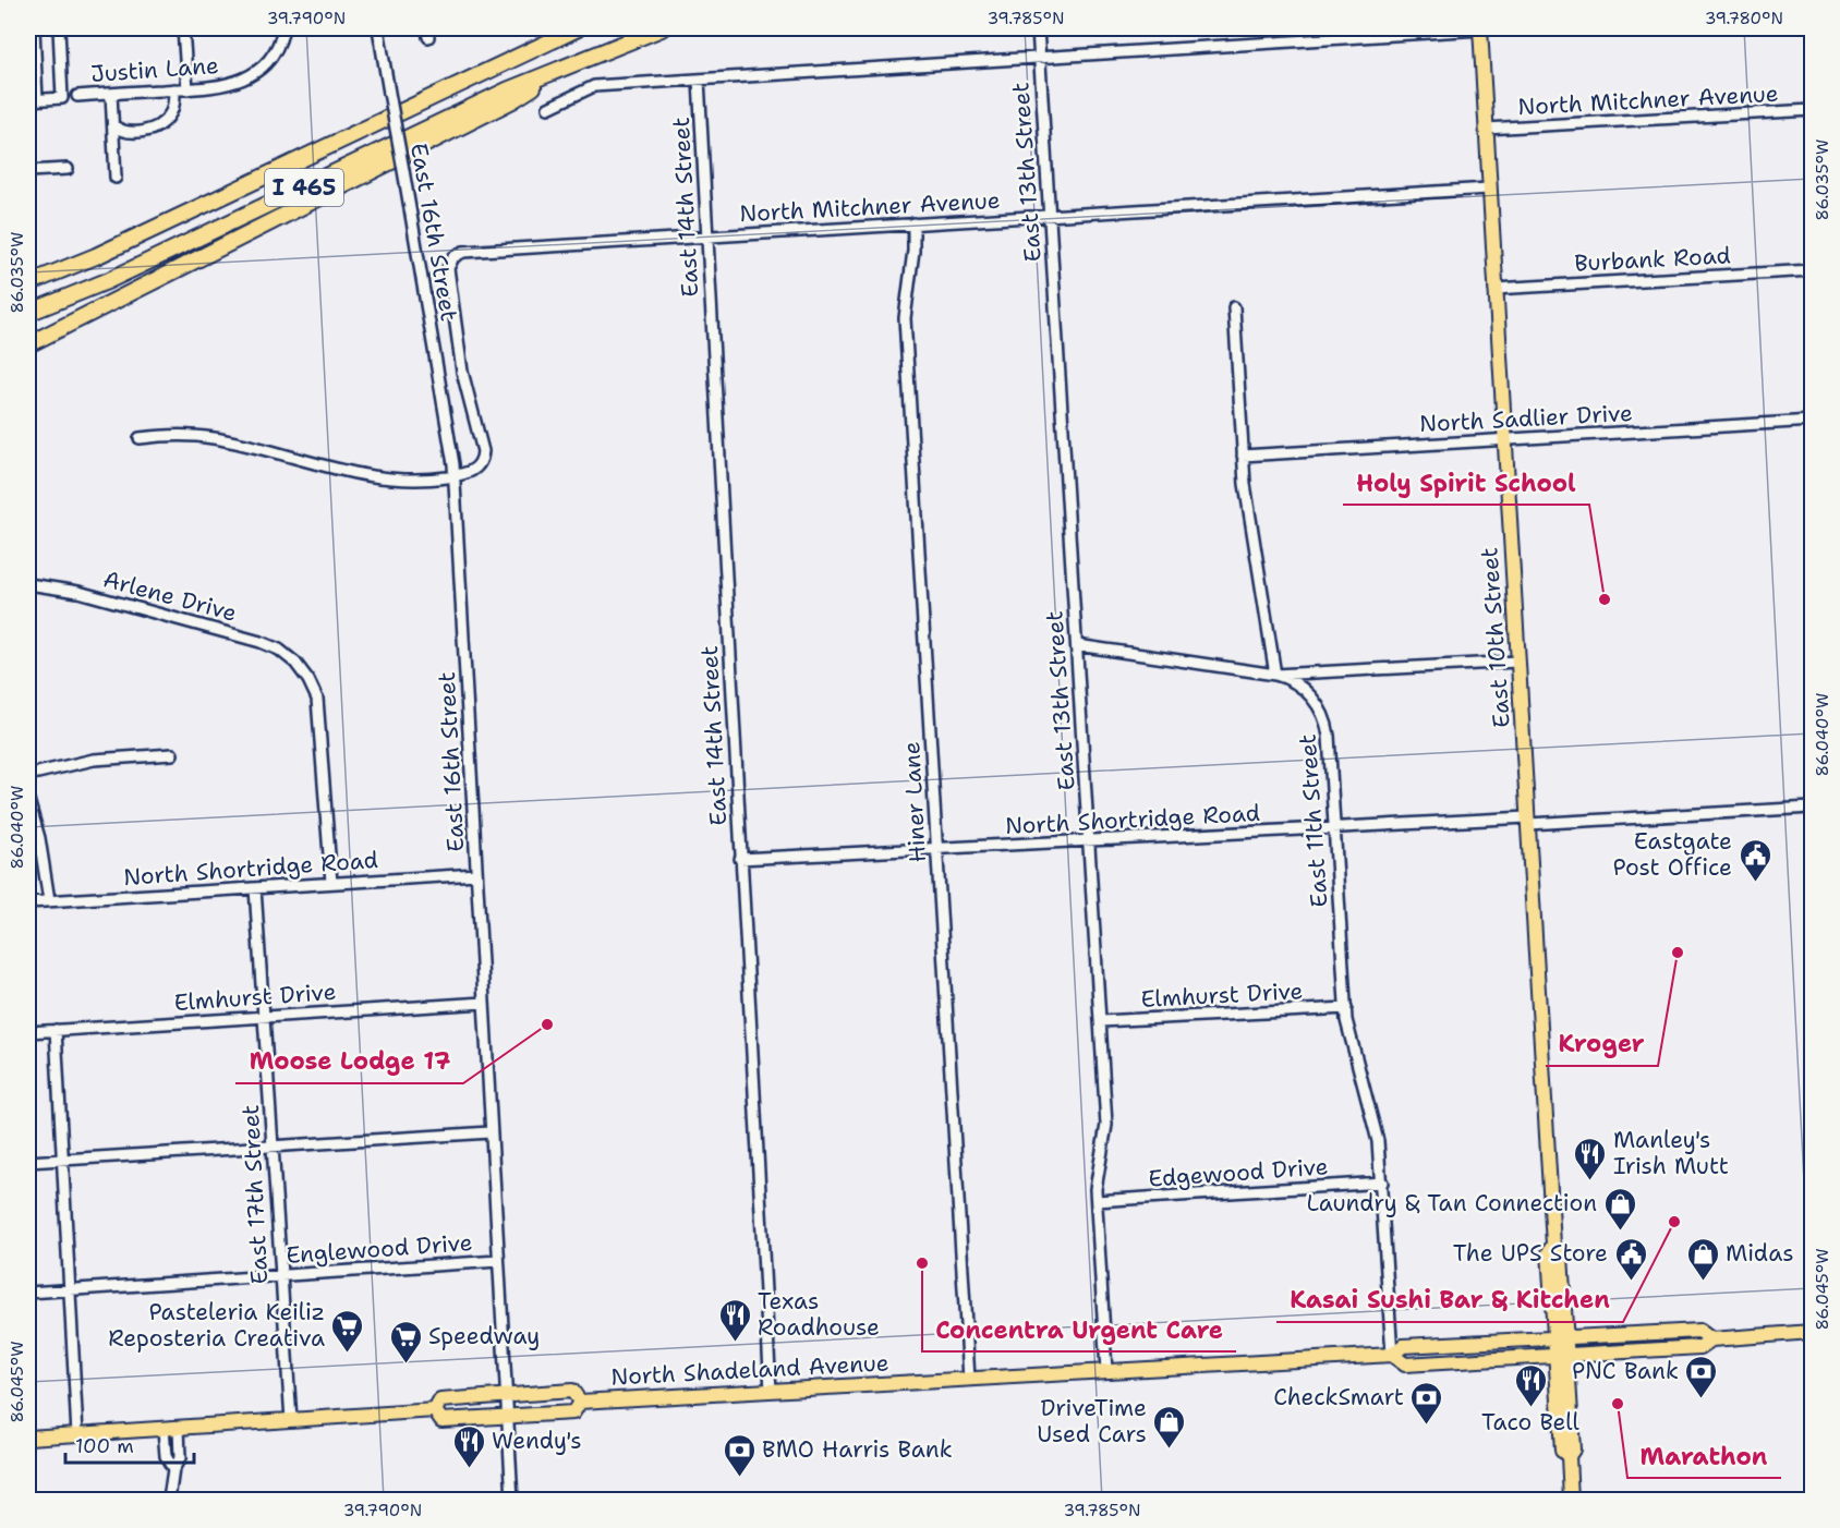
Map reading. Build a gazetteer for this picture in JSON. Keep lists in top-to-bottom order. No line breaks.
{"streets":{"highway":["I 465"],"main road":["East 10th Street","North Shadeland Avenue"],"street":["Justin Lane","North Mitchner Avenue","East 13th Street","East 14th Street","East 16th Street","Burbank Road","North Sadlier Drive","Arlene Drive","Hiner Lane","North Shortridge Road","East 11th Street","Elmhurst Drive","Edgewood Drive","East 17th Street","Englewood Drive"]},"crossings":[["North Mitchner Avenue","East 13th Street"],["North Mitchner Avenue","East 14th Street"],["North Mitchner Avenue","East 16th Street"],["North Mitchner Avenue","East 10th Street"],["North Mitchner Avenue","Hiner Lane"],["East 13th Street","North Shortridge Road"],["East 13th Street","Elmhurst Drive"],["East 13th Street","Edgewood Drive"],["East 13th Street","North Shadeland Avenue"],["East 14th Street","North Shortridge Road"],["East 14th Street","North Shadeland Avenue"],["East 16th Street","North Shortridge Road"],["East 16th Street","Elmhurst Drive"],["East 16th Street","Englewood Drive"],["East 16th Street","North Shadeland Avenue"],["Burbank Road","East 10th Street"],["North Sadlier Drive","East 10th Street"],["Arlene Drive","North Shortridge Road"],["East 10th Street","North Shortridge Road"],["East 10th Street","North Shadeland Avenue"],["Hiner Lane","North Shortridge Road"],["Hiner Lane","North Shadeland Avenue"],["North Shortridge Road","East 11th Street"],["North Shortridge Road","East 17th Street"],["East 11th Street","Elmhurst Drive"],["East 11th Street","Edgewood Drive"],["East 11th Street","North Shadeland Avenue"],["Elmhurst Drive","East 17th Street"],["East 17th Street","Englewood Drive"],["East 17th Street","North Shadeland Avenue"]],"places":{"other":["Holy Spirit School","Kroger","Moose Lodge 17","Kasai Sushi Bar & Kitchen","Concentra Urgent Care","Marathon"],"public building":["Eastgate Post Office","The UPS Store"],"restaurant":["Manley's Irish Mutt","Texas Roadhouse","Taco Bell","Wendy's"],"shop":["Laundry & Tan Connection","Midas","DriveTime Used Cars"],"supermarket":["Pasteleria Keiliz Reposteria Creativa","Speedway"],"bank":["PNC Bank","CheckSmart","BMO Harris Bank"]},"scale_bar":"100 m","coordinates":["39.790°N","39.785°N","39.780°N","86.035°W","86.040°W","86.045°W"]}
